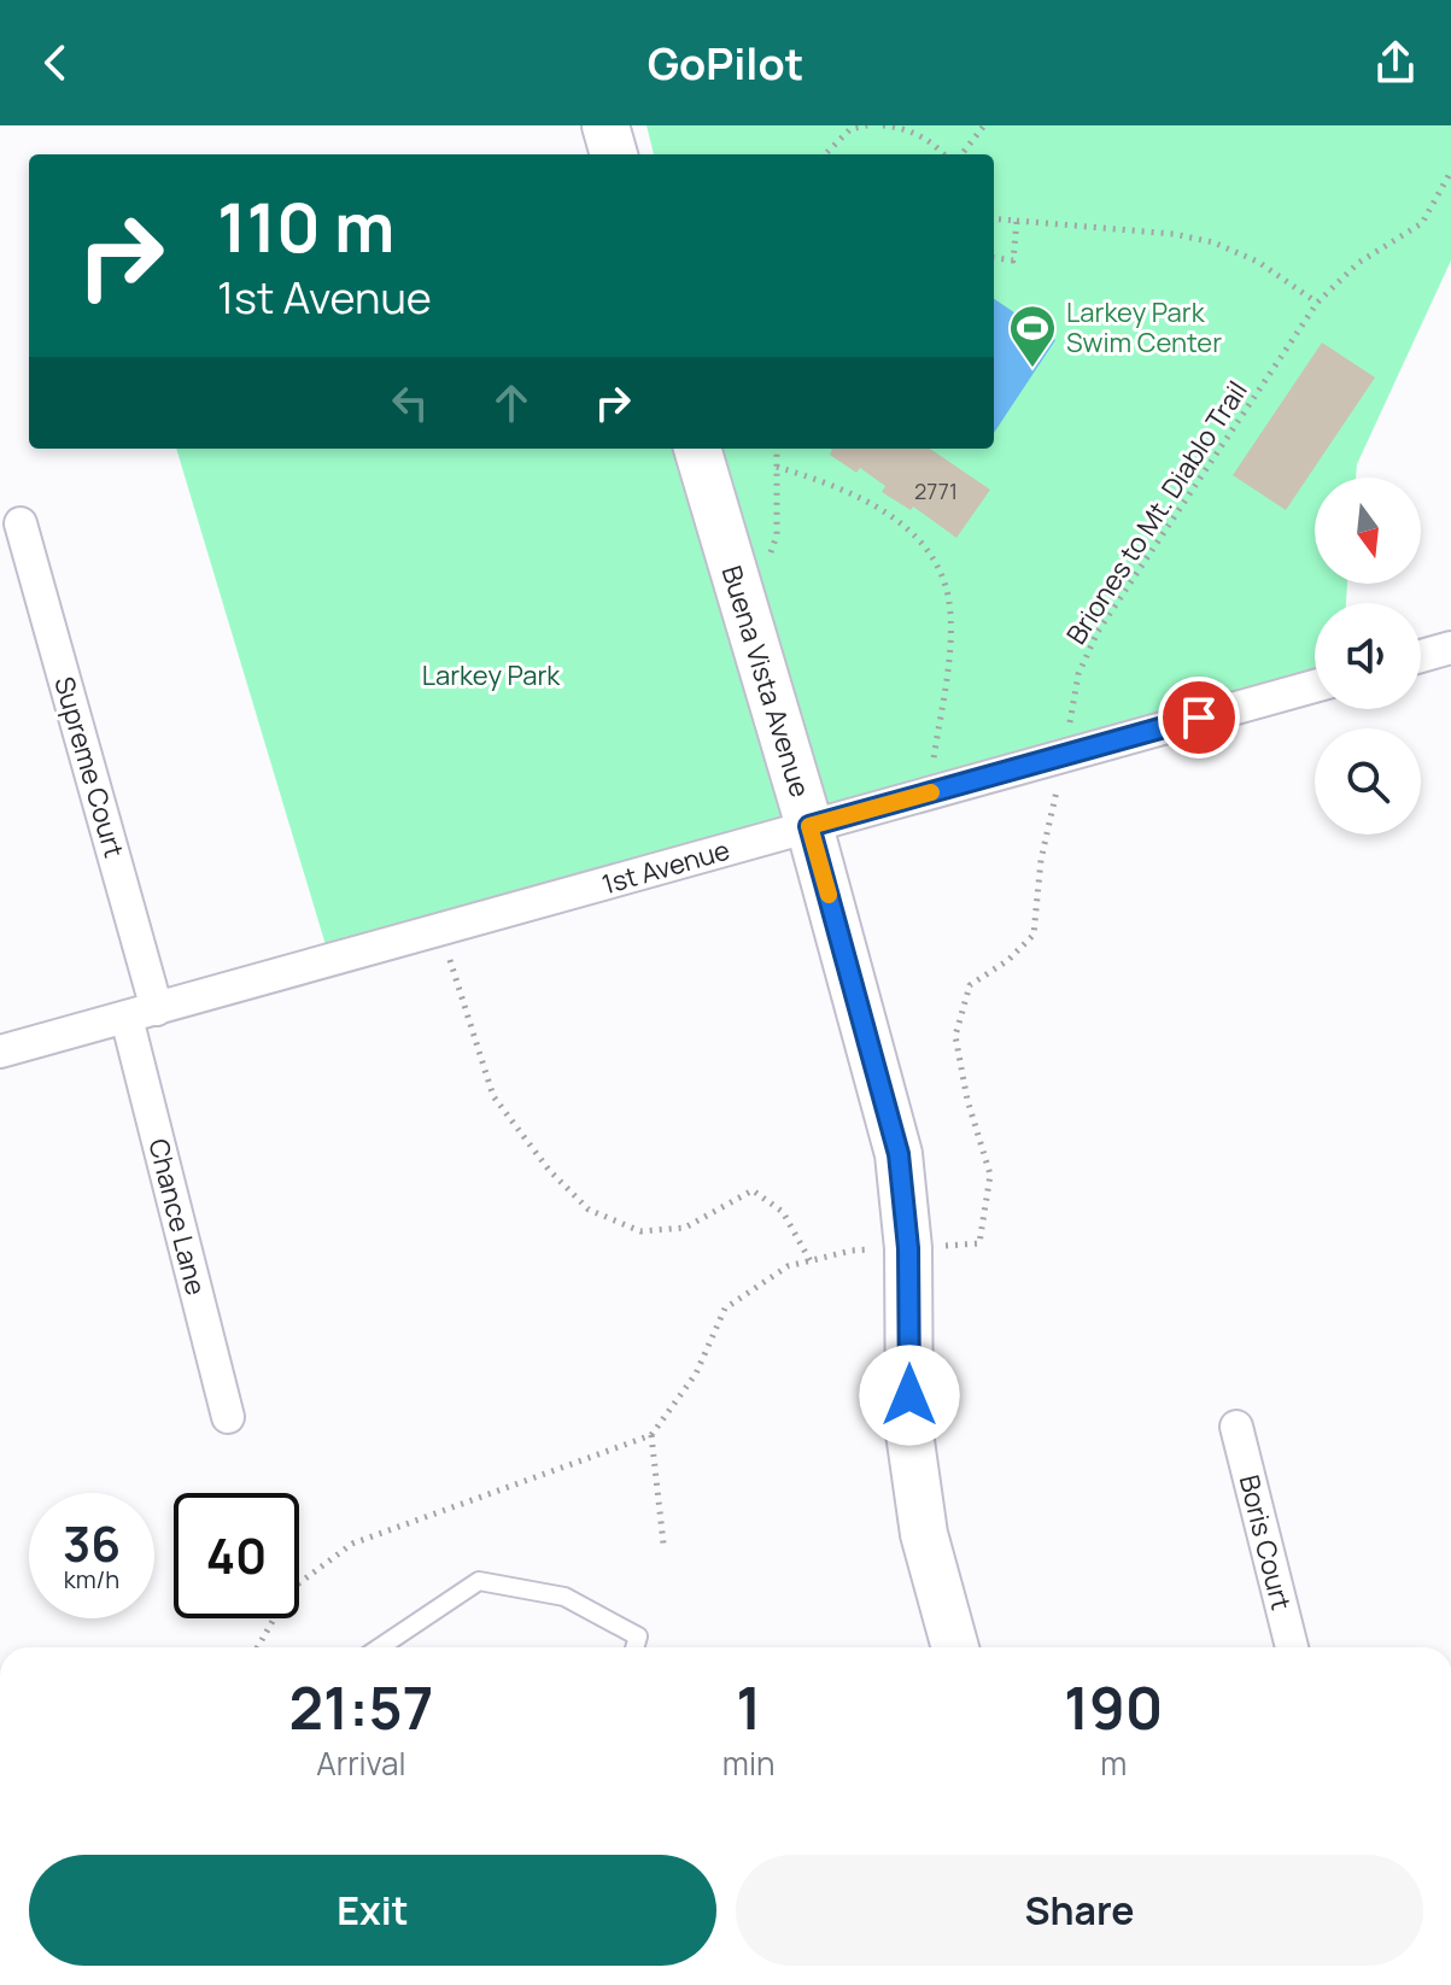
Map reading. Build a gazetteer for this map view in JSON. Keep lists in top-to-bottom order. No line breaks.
{"streets":{"street":["Buena Vista Avenue","Supreme Court","1st Avenue","Chance Lane","Boris Court"],"path":["Briones to Mt. Diablo Trail"]},"crossings":[["Briones to Mt. Diablo Trail","Buena Vista Avenue"],["Briones to Mt. Diablo Trail","1st Avenue"],["Buena Vista Avenue","1st Avenue"],["Supreme Court","1st Avenue"],["Supreme Court","Chance Lane"],["1st Avenue","Chance Lane"]],"parks":["Larkey Park"],"places":{"sports":["Larkey Park Swim Center"]},"house_numbers":["2771"],"north":"bottom","page":{"header":"GoPilot","turn":["110 m","1st Avenue"],"speed":"36 km/h","limit":"40","eta":["21:57","Arrival","1","min","190","m"],"buttons":["Exit","Share"]}}
